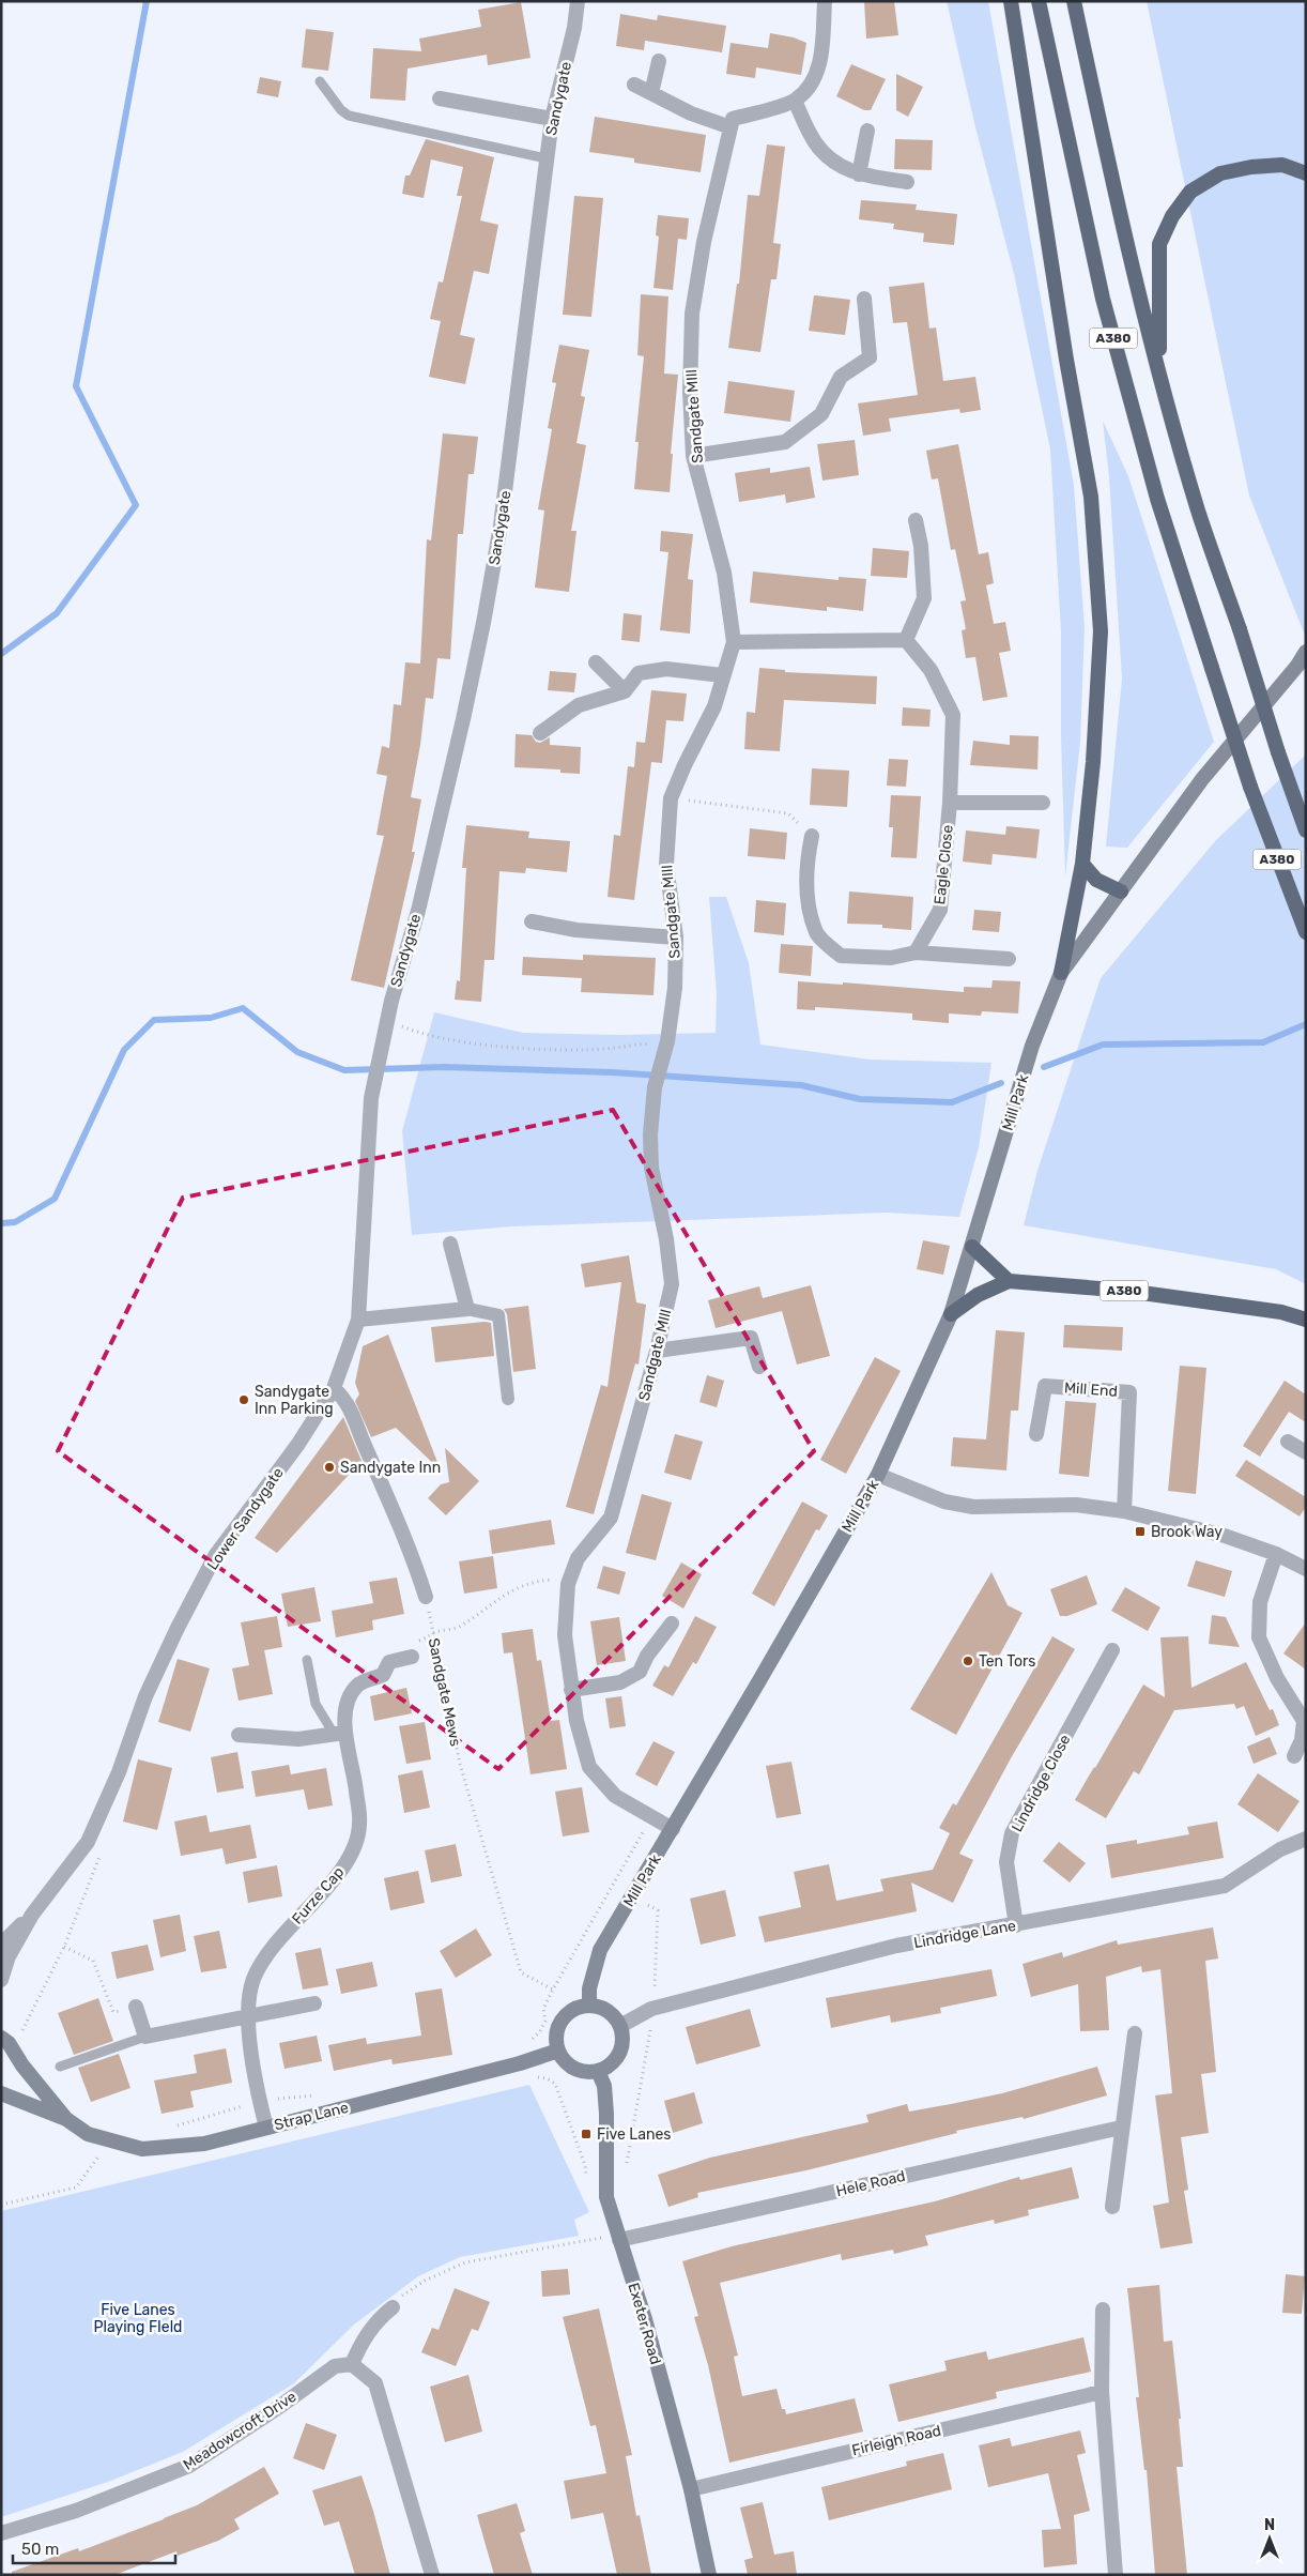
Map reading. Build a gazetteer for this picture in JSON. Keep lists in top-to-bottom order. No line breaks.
{"streets":{"highway":["A380"],"main road":["Mill Park","Strap Lane","Exeter Road"],"street":["Sandygate","Sandgate MIll","Eagle Close","Mill End","Lower Sandygate","Lindridge Close","Furze Cap","Lindridge Lane","Hele Road","Meadowcroft Drive","Firleigh Road"],"path":["Sandgate Mews"]},"crossings":[["Sandygate","Lower Sandygate"],["A380","Mill Park"],["Sandgate MIll","Mill Park"],["Mill Park","Lindridge Lane"],["Mill Park","Strap Lane"],["Mill Park","Exeter Road"],["Lindridge Close","Lindridge Lane"],["Furze Cap","Strap Lane"],["Lindridge Lane","Strap Lane"],["Lindridge Lane","Exeter Road"],["Strap Lane","Exeter Road"],["Hele Road","Exeter Road"],["Exeter Road","Firleigh Road"]],"parks":["Five Lanes Playing FIeld"],"places":{"other":["Sandygate Inn Parking","Sandygate Inn","Ten Tors"],"transit":["Brook Way","Five Lanes"]},"scale_bar":"50 m","north":"top"}
